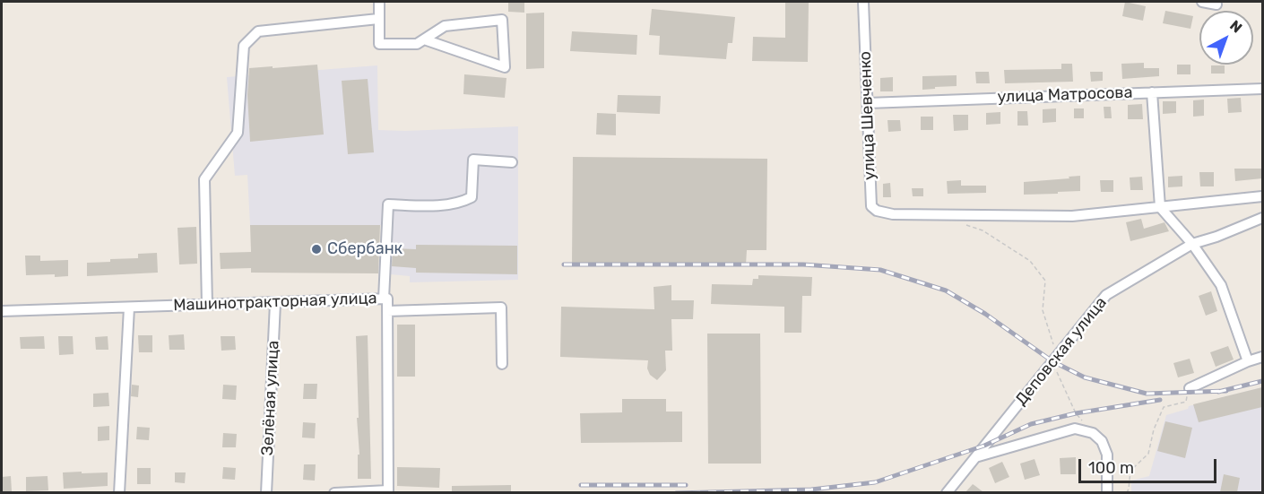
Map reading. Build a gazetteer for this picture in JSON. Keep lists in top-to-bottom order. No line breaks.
{"streets":{"street":["улица Матросова","улица Шевченко","Машинотракторная улица","Деповская улица","Зелёная улица"]},"crossings":[["улица Матросова","улица Шевченко"],["Машинотракторная улица","Зелёная улица"]],"places":["Сбербанк"],"scale_bar":"100 m","north":"top right"}
